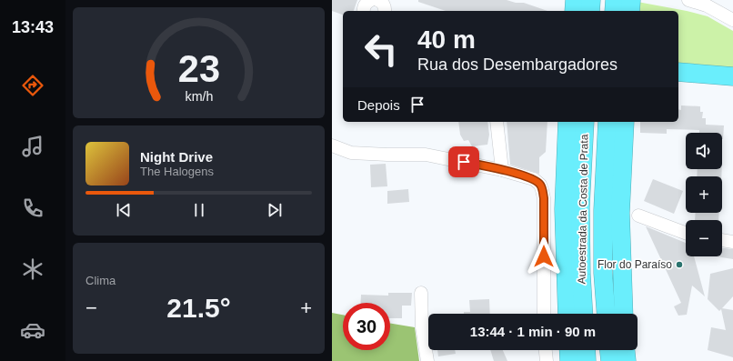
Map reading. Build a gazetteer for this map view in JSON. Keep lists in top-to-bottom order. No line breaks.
{"streets":{"highway":["Autoestrada da Costa de Prata"]},"places":["Flor do Paraíso"],"page":{"tabs":"13:43","turn":["40 m","Rua dos Desembargadores"],"then":"Depois","map_buttons":["+","−"],"song":["Night Drive","The Halogens"],"tile":"Clima","heat":["−","21.5°","+"],"limit":"30","trip":"13:44 · 1 min · 90 m","gauge":["23","km/h"]}}
